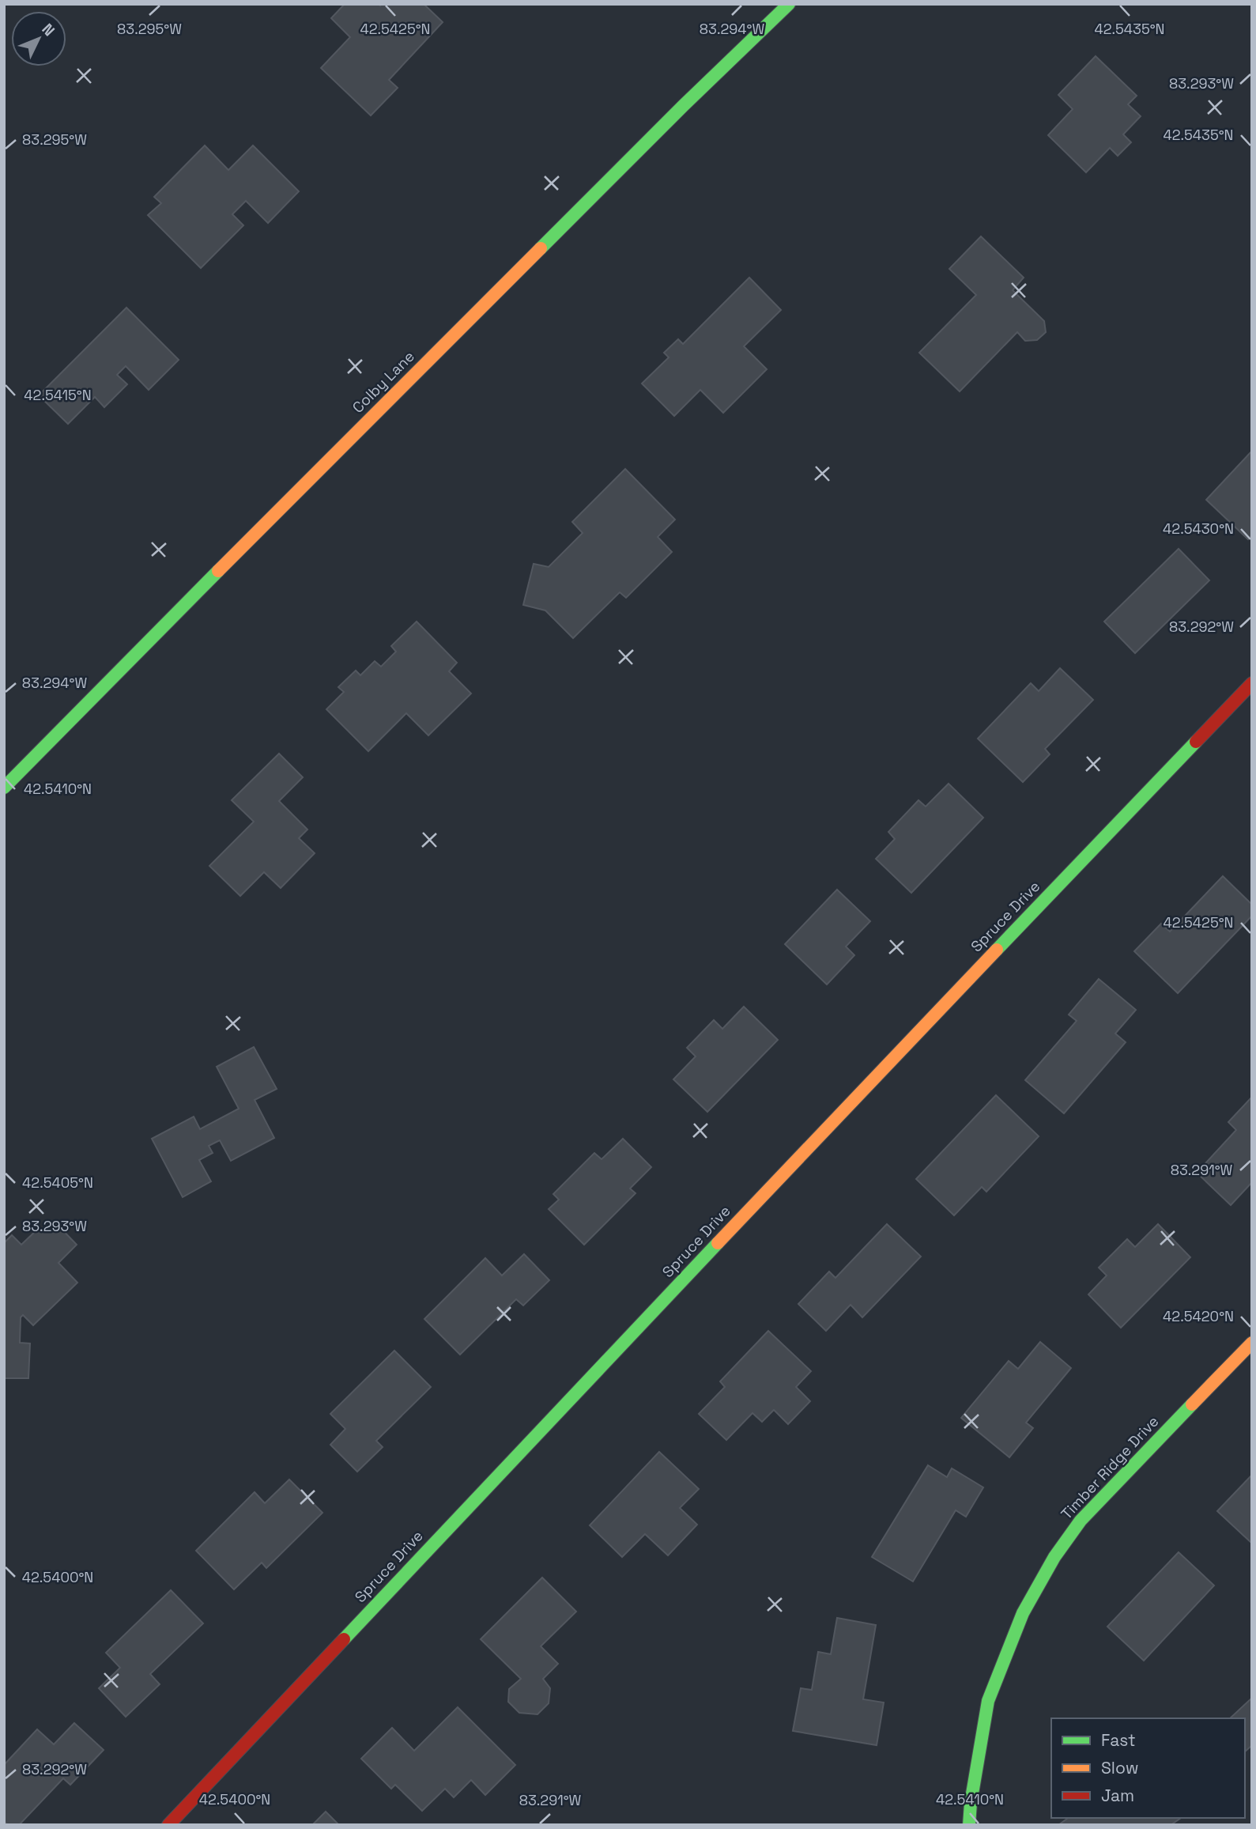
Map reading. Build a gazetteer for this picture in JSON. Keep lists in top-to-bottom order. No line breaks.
{"streets":{"street":["Colby Lane","Spruce Drive","Timber Ridge Drive"]},"legend":["Fast","Slow","Jam"],"north":"top right","coordinates":["83.294°W","83.295°W","42.5425°N","42.5435°N","83.293°W","42.5415°N","42.5430°N","83.292°W","42.5410°N","83.291°W","42.5405°N","42.5420°N","42.5400°N"]}
